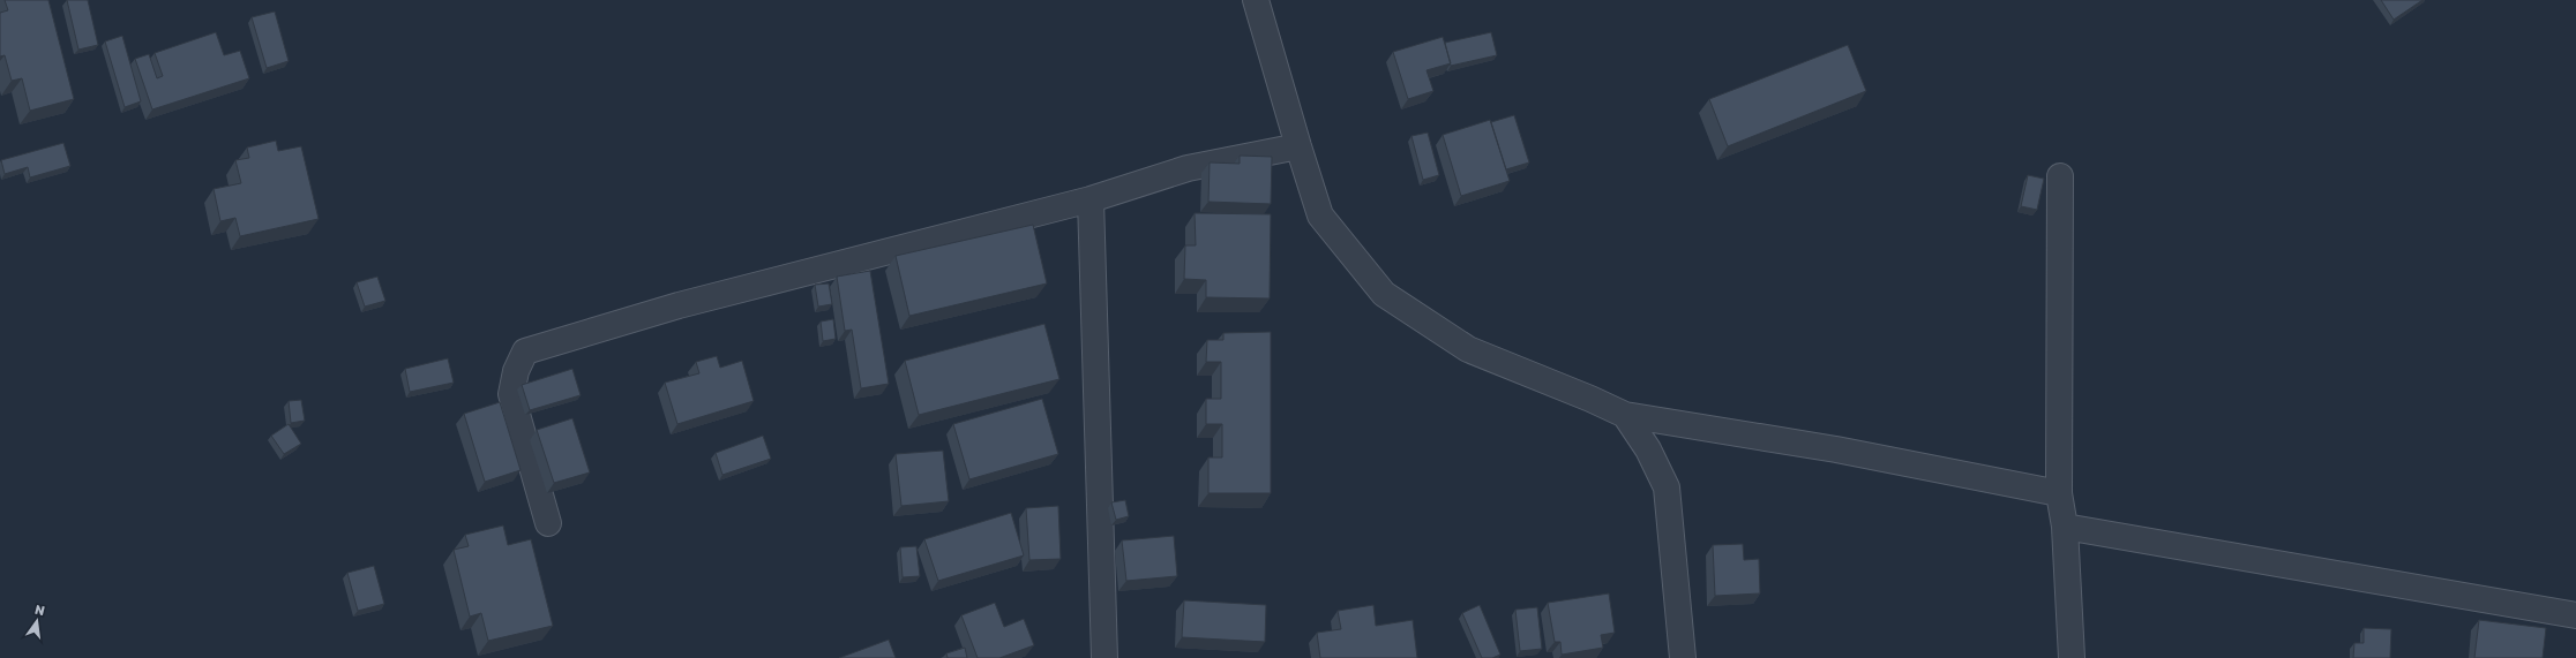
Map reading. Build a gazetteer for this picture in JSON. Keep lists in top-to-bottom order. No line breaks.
{"north":"top"}
